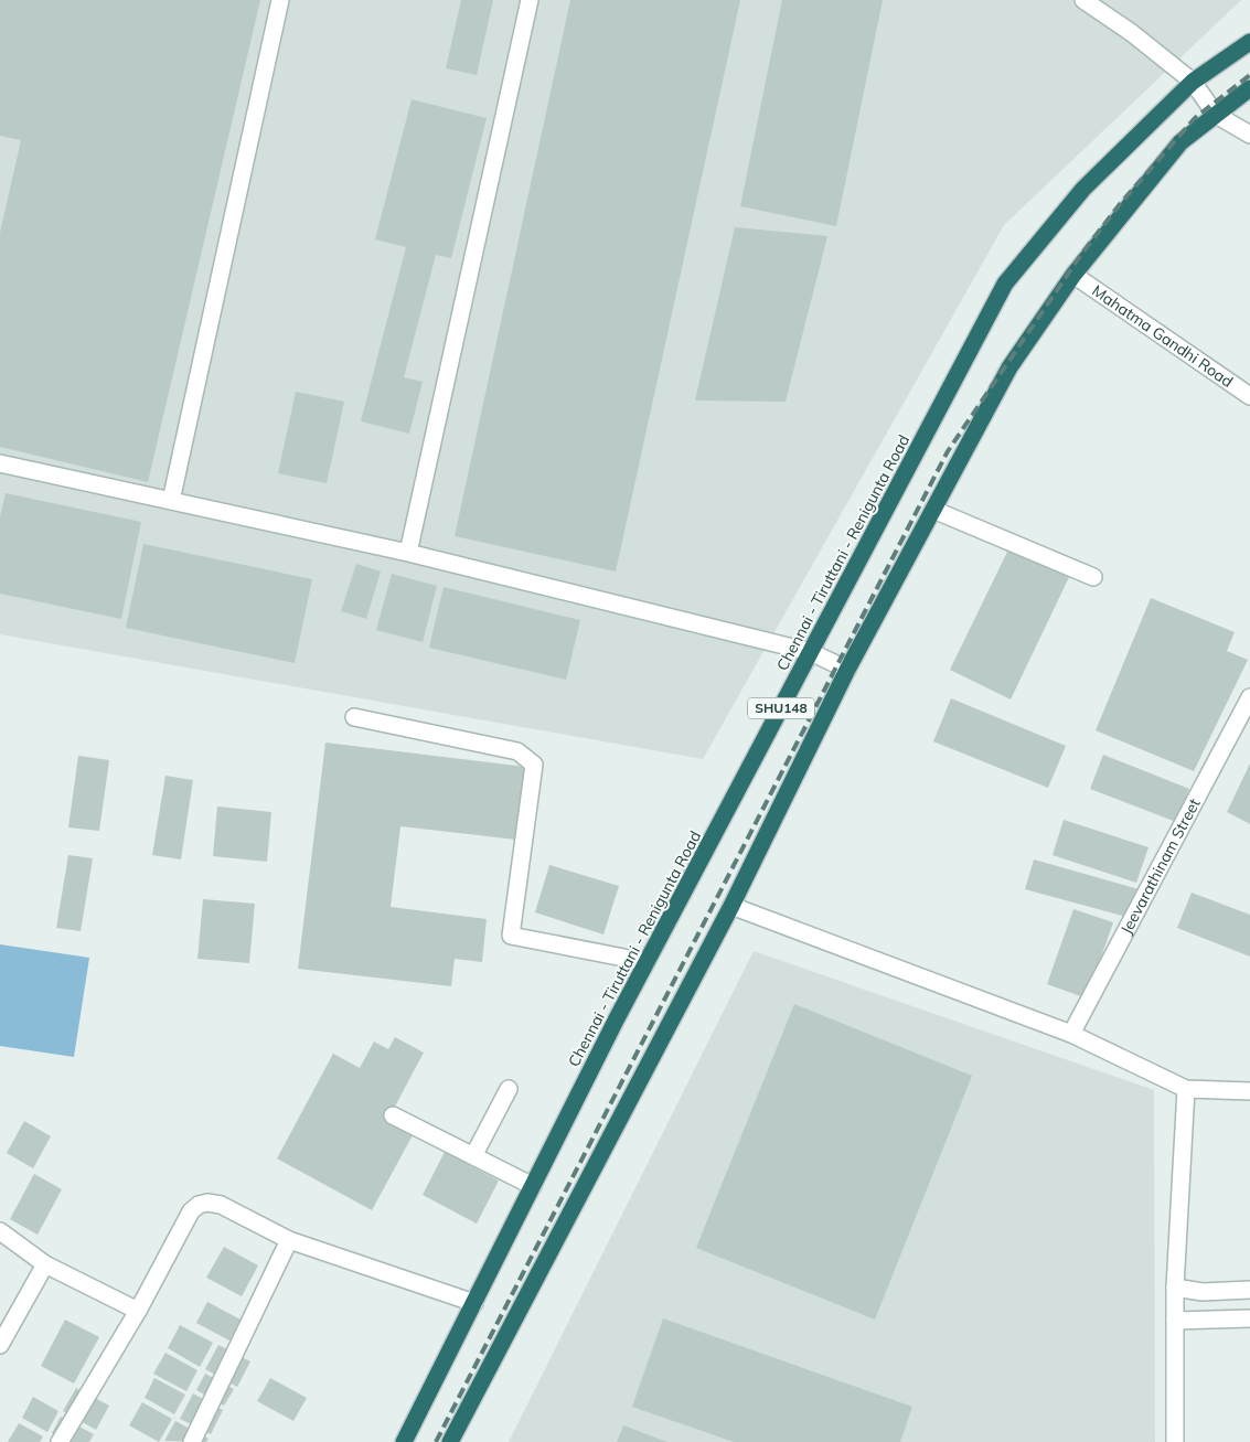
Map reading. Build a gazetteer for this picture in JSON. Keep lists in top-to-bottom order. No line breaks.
{"streets":{"highway":["Chennai - Tiruttani - Renigunta Road","SHU148"],"street":["Mahatma Gandhi Road","Jeevarathinam Street"]},"crossings":[["Mahatma Gandhi Road","SHU148"]]}
